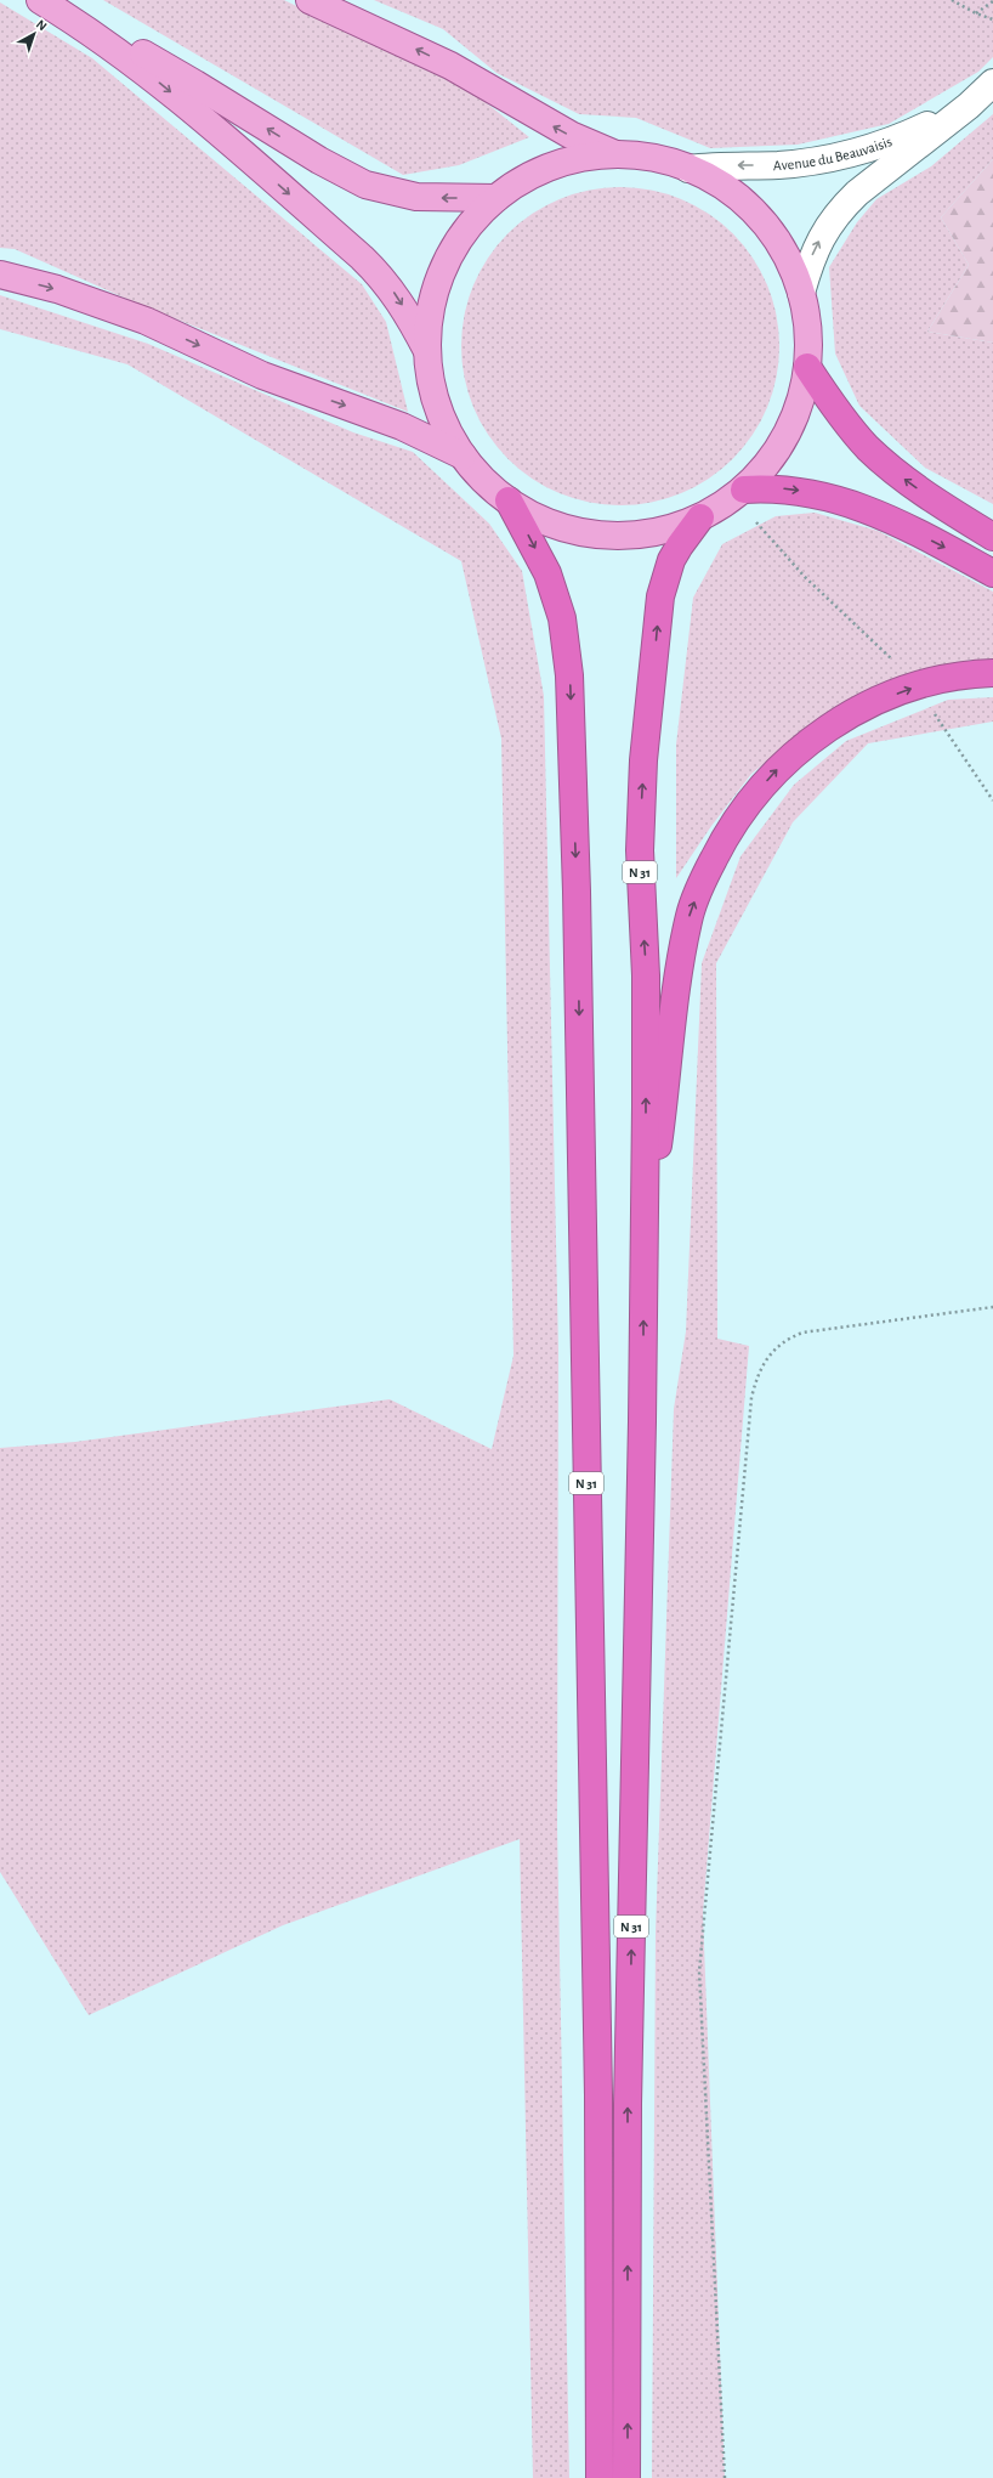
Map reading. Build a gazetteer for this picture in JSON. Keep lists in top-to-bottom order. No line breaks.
{"streets":{"highway":["N 31"],"street":["Avenue du Beauvaisis"]},"north":"top right"}
